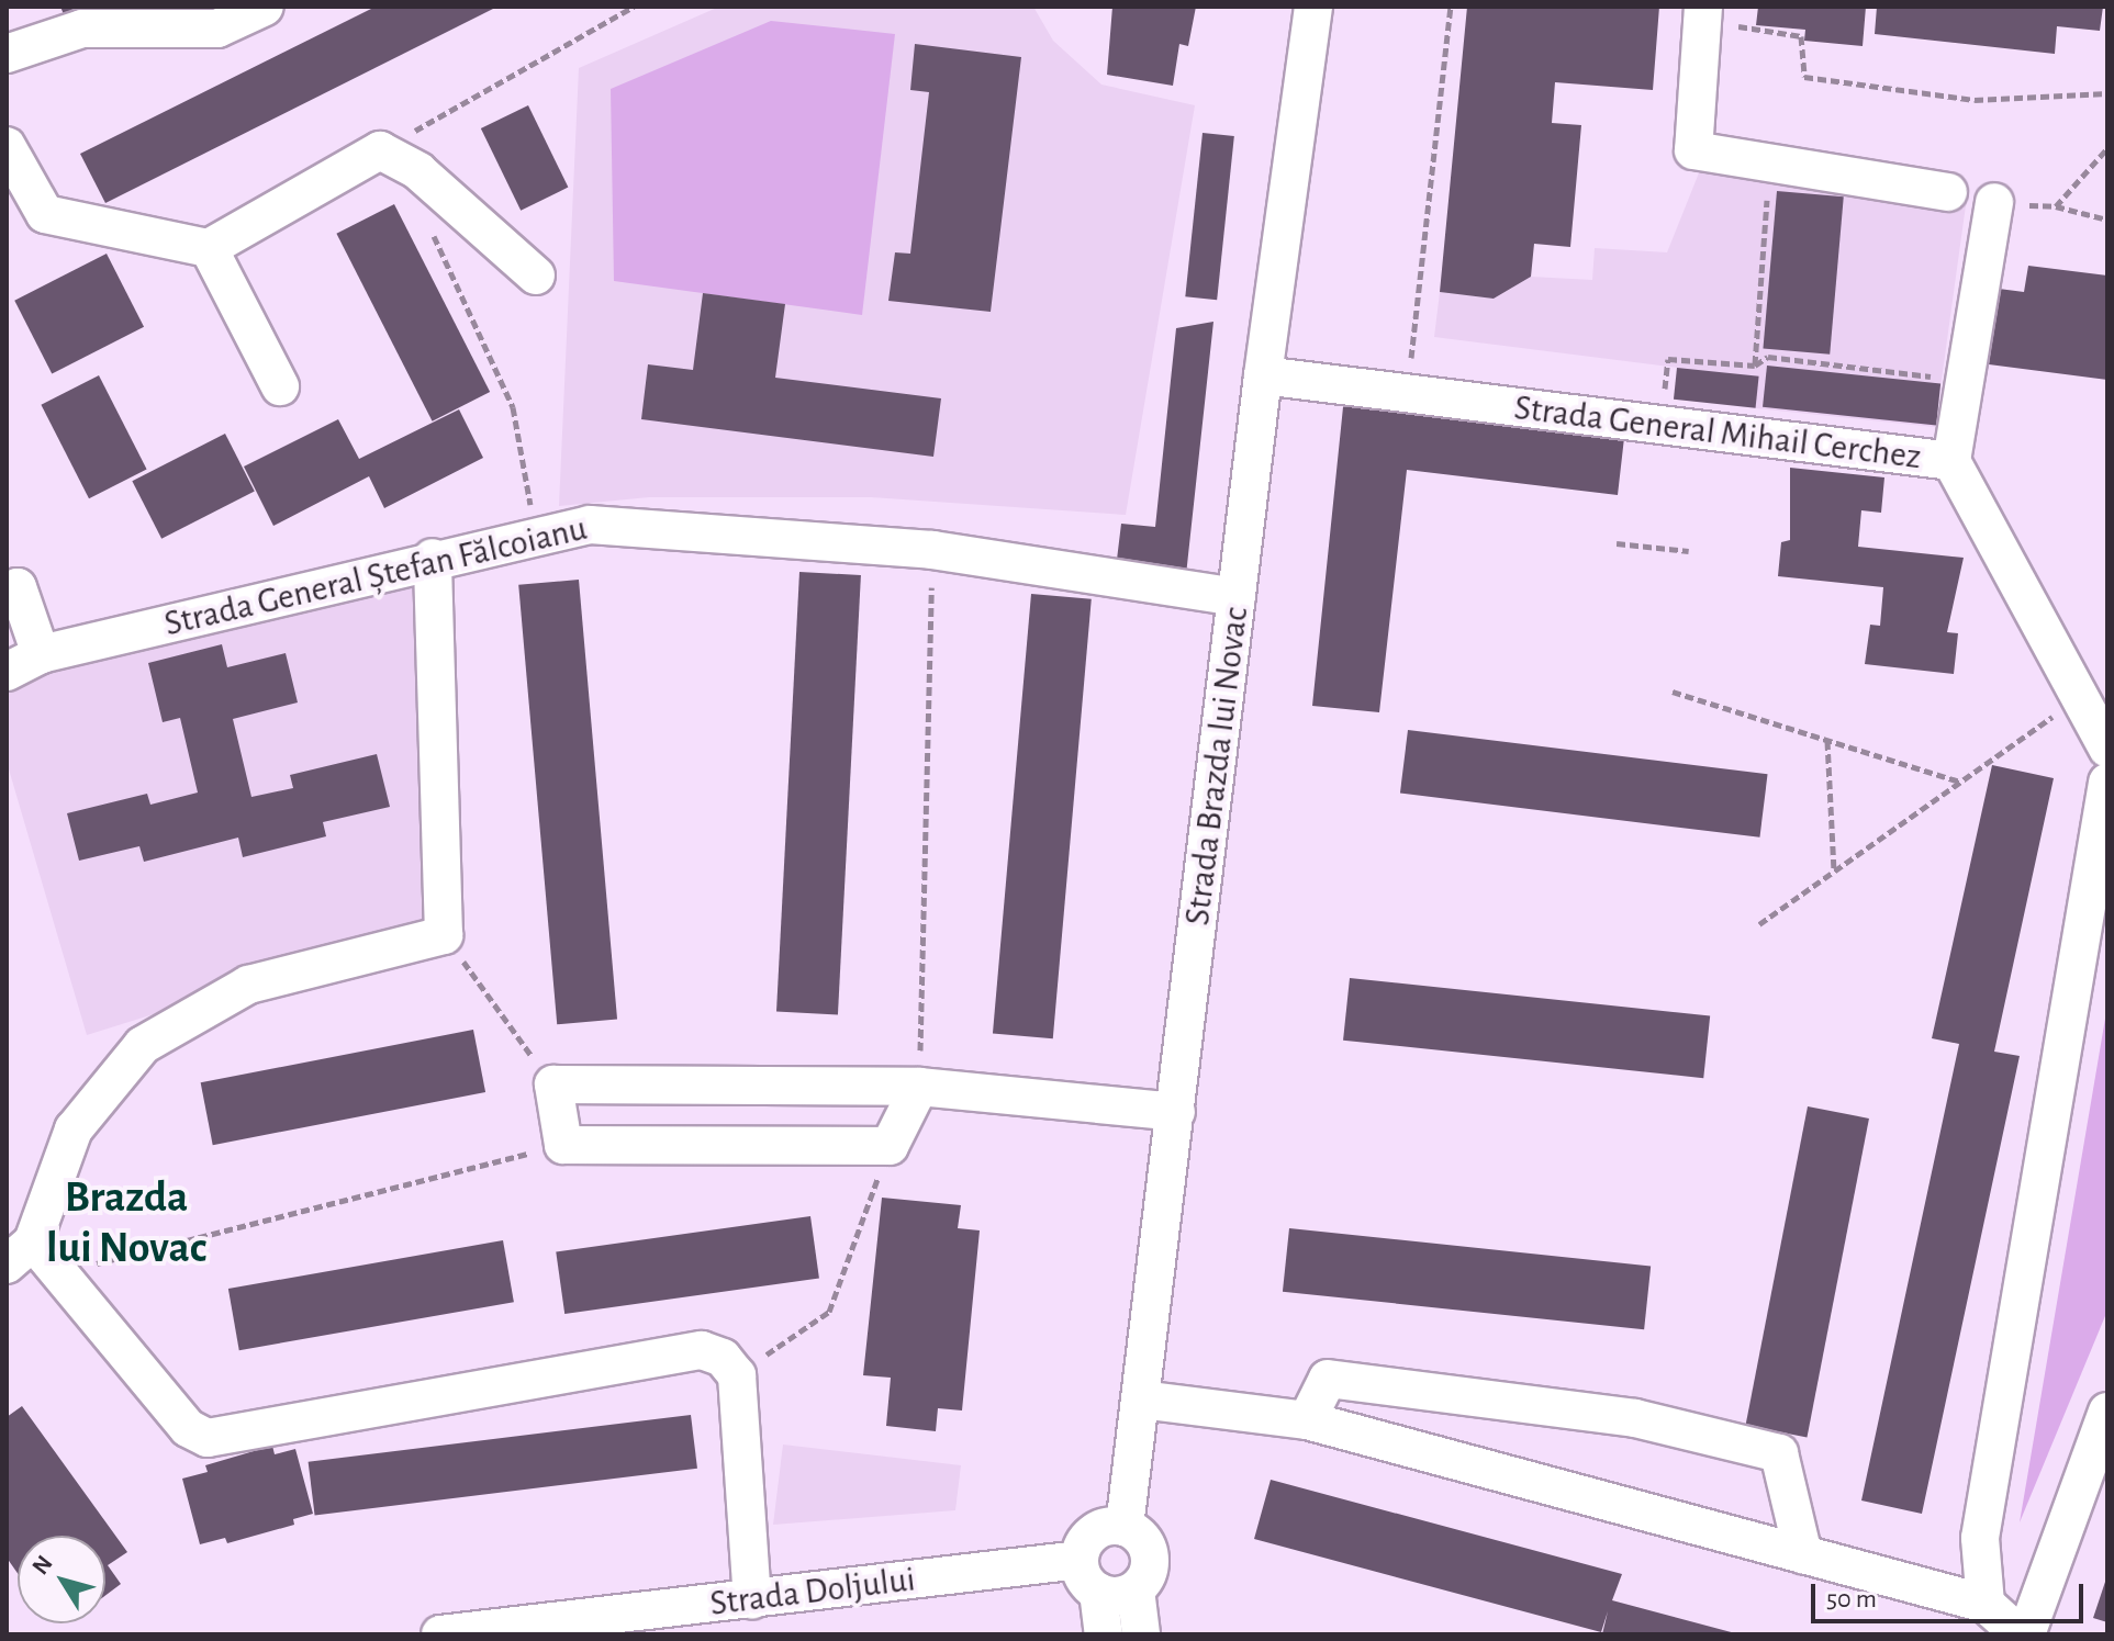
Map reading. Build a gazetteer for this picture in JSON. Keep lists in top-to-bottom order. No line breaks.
{"streets":{"street":["Strada General Mihail Cerchez","Strada General Ștefan Fălcoianu","Strada Brazda lui Novac","Strada Doljului"]},"crossings":[["Strada General Mihail Cerchez","Strada Brazda lui Novac"],["Strada General Ștefan Fălcoianu","Strada Brazda lui Novac"],["Strada Brazda lui Novac","Strada Doljului"]],"districts":["Brazda lui Novac"],"scale_bar":"50 m","north":"top left"}
